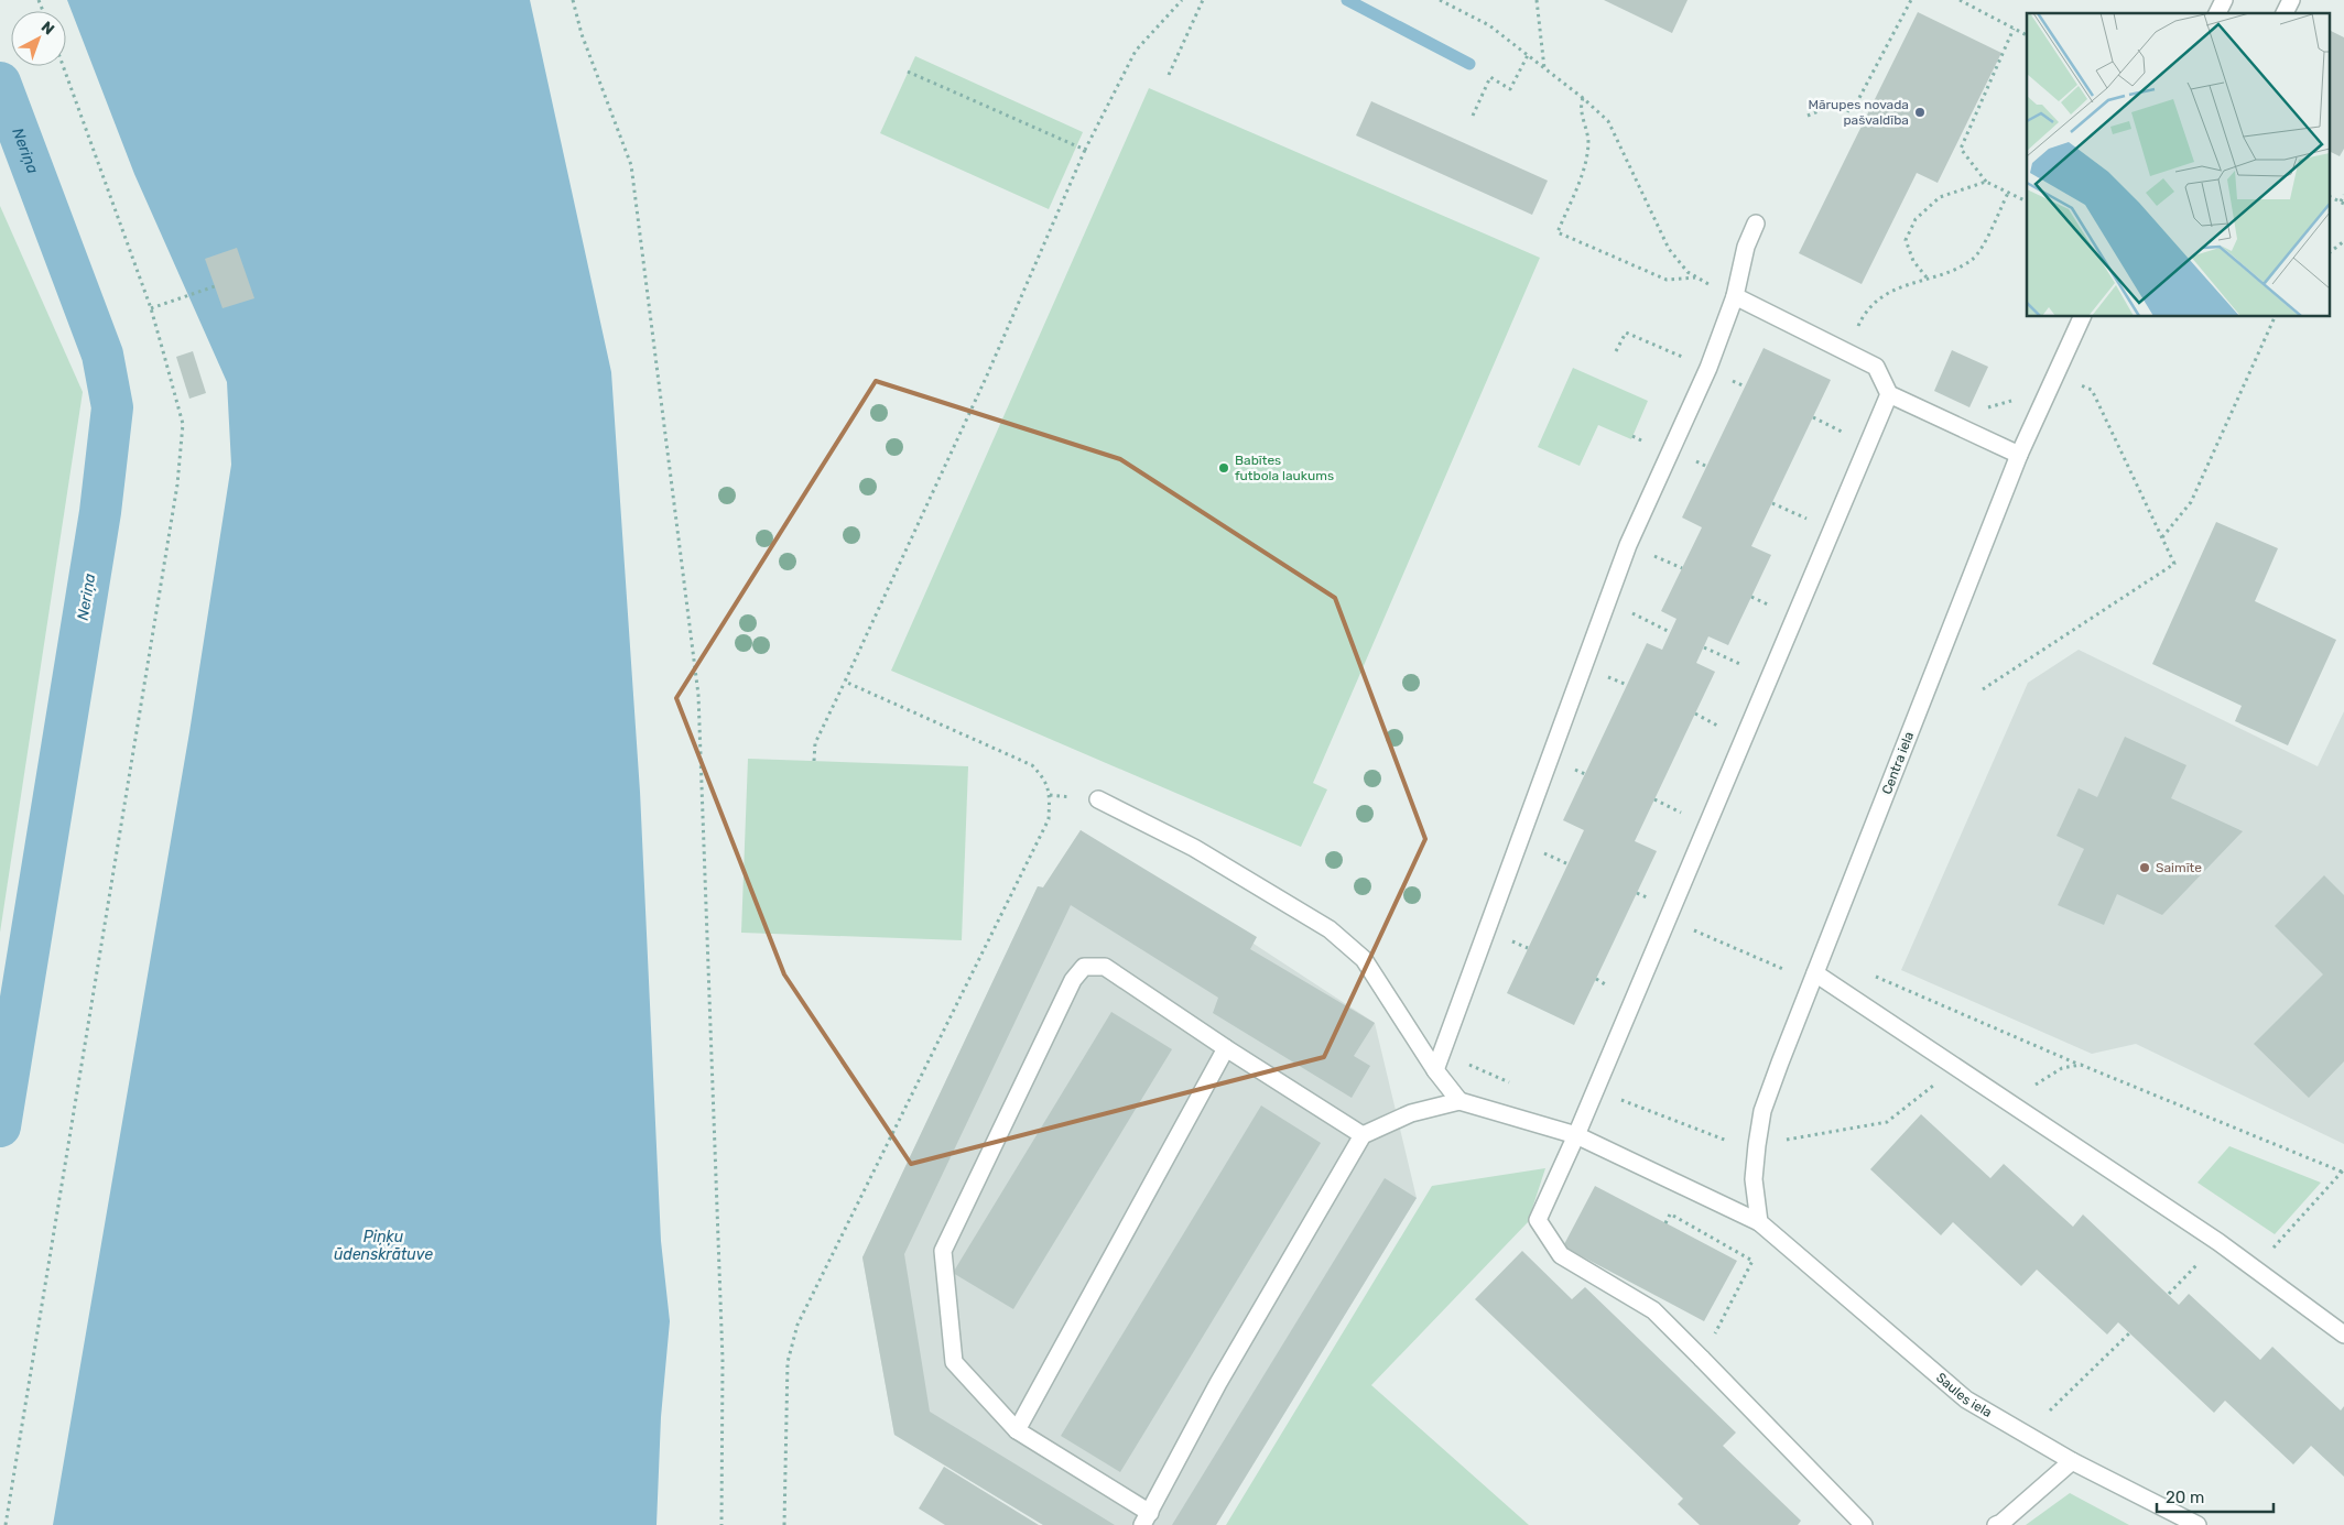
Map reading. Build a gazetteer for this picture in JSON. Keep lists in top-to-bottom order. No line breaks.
{"streets":{"street":["Centra iela","Saules iela"]},"crossings":[["Centra iela","Saules iela"]],"water":["Neriņa","Piņķu ūdenskrātuve"],"places":["Mārupes novada pašvaldība","Babītes futbola laukums","Saimīte"],"scale_bar":"20 m","north":"top right"}
